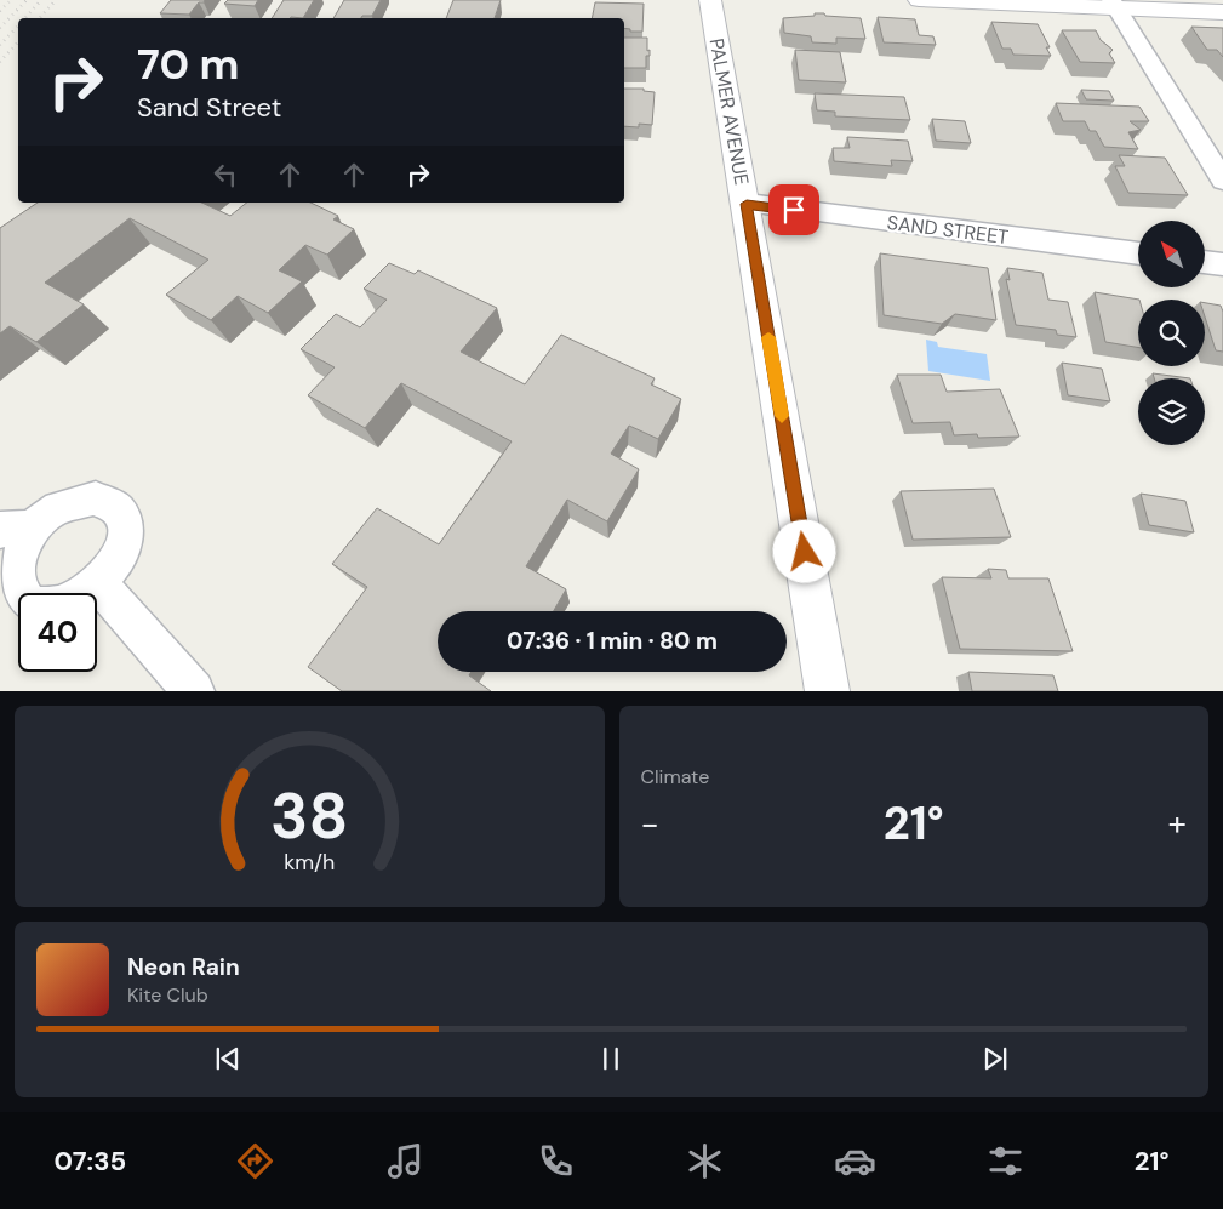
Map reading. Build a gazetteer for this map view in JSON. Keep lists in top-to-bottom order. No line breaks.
{"streets":{"street":["PALMER AVENUE","SAND STREET"]},"crossings":[["PALMER AVENUE","SAND STREET"]],"north":"top left","page":{"turn":["70 m","Sand Street"],"limit":"40","trip":"07:36 · 1 min · 80 m","tile":"Climate","heat":["−","21°","+"],"song":["Neon Rain","Kite Club"],"tabs":["07:35","21°"],"gauge":["38","km/h"]}}
